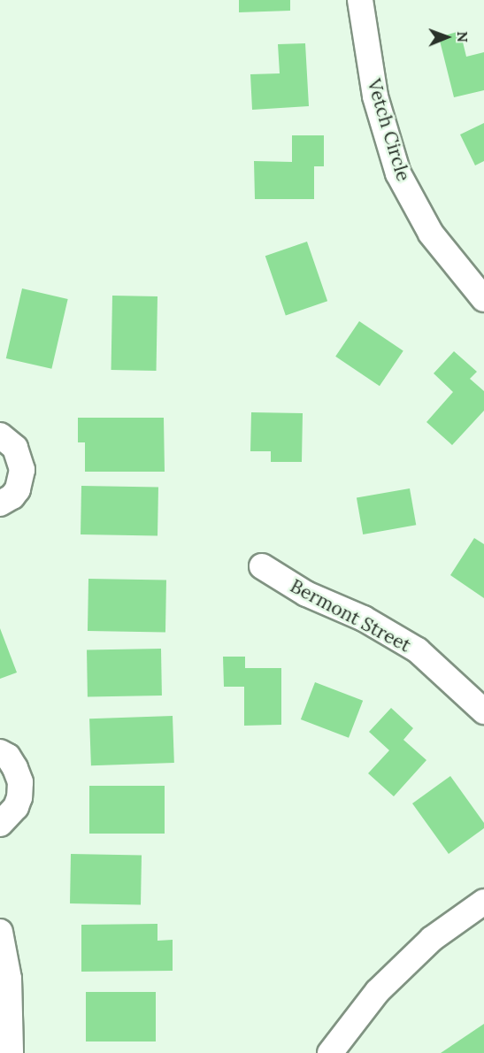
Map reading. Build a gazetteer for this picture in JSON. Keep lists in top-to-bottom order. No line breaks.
{"streets":{"street":["Vetch Circle","Bermont Street"]},"north":"right"}
